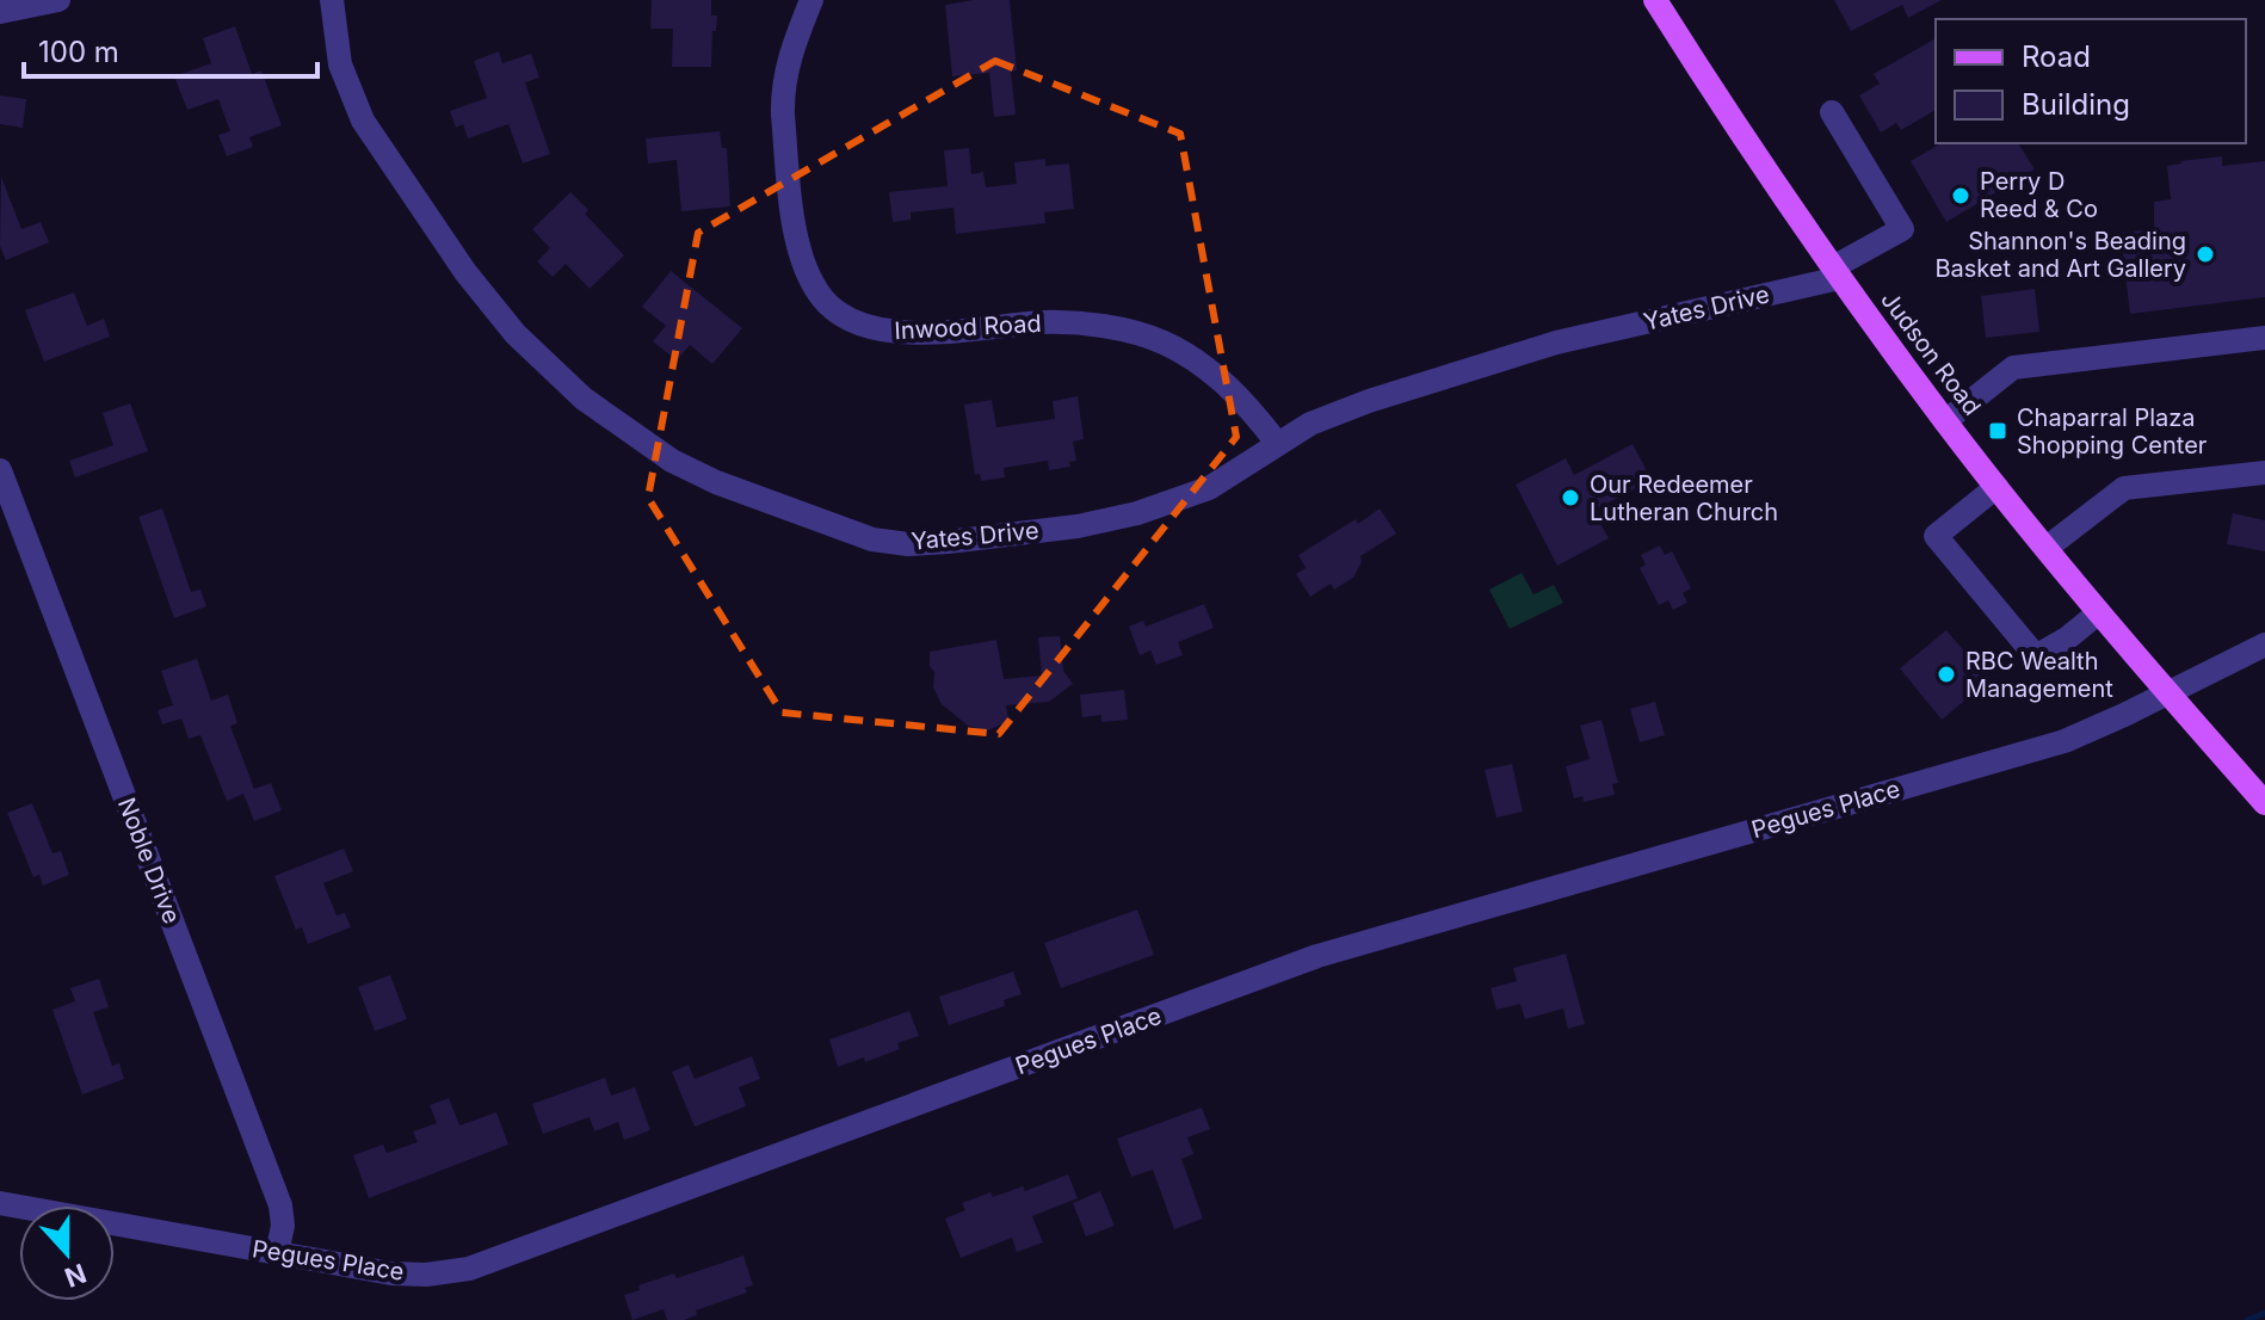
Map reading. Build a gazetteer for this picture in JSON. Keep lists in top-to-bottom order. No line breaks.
{"streets":{"main road":["Judson Road"],"street":["Yates Drive","Inwood Road","Pegues Place","Noble Drive"]},"crossings":[["Yates Drive","Inwood Road"],["Yates Drive","Judson Road"],["Judson Road","Pegues Place"],["Pegues Place","Noble Drive"]],"places":{"other":["Perry D Reed & Co","Shannon's Beading Basket and Art Gallery","Our Redeemer Lutheran Church","RBC Wealth Management"],"transit":["Chaparral Plaza Shopping Center"]},"legend":["Road","Building"],"scale_bar":"100 m","north":"bottom"}
